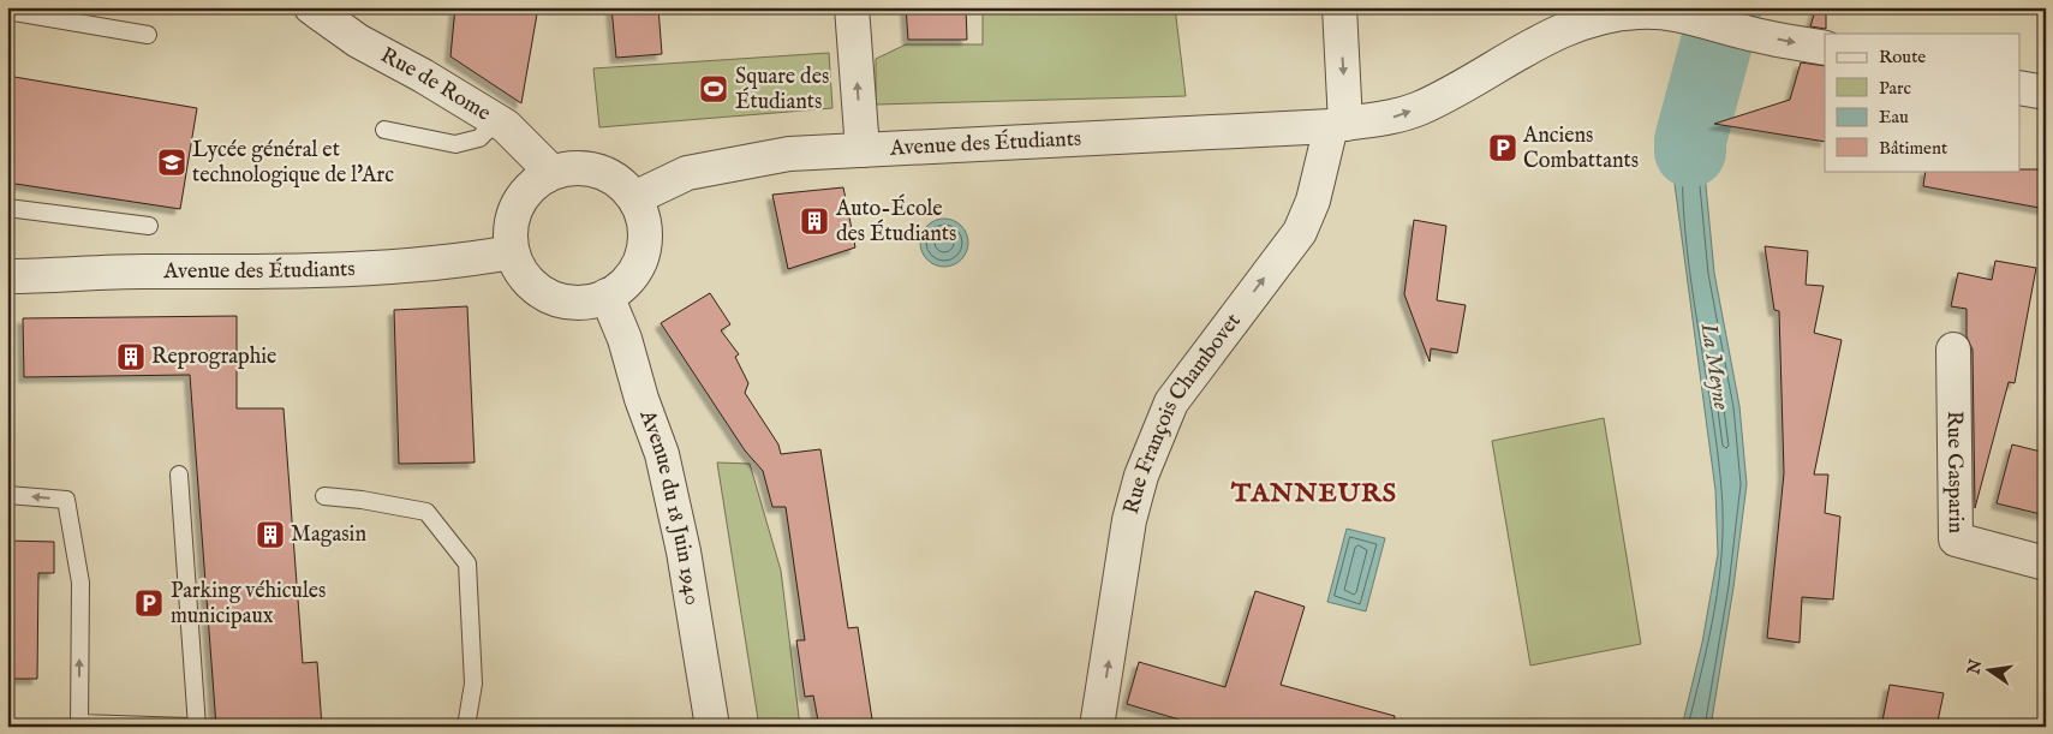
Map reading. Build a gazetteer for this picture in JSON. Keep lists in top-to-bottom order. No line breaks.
{"streets":{"street":["Rue de Rome","Avenue des Étudiants","Rue François Chambovet","Rue Gasparin","Avenue du 18 Juin 1940"]},"crossings":[["Rue de Rome","Avenue des Étudiants"],["Rue de Rome","Avenue du 18 Juin 1940"],["Avenue des Étudiants","Rue François Chambovet"],["Avenue des Étudiants","Avenue du 18 Juin 1940"]],"districts":["TANNEURS"],"water":["La Meyne"],"places":{"sports":["Square des Étudiants"],"parking":["Anciens Combattants","Parking véhicules municipaux"],"school or university":["Lycée général et technologique de l'Arc"],"building":["Auto-École des Étudiants","Reprographie","Magasin"]},"legend":["Route","Parc","Eau","Bâtiment"],"north":"left"}
